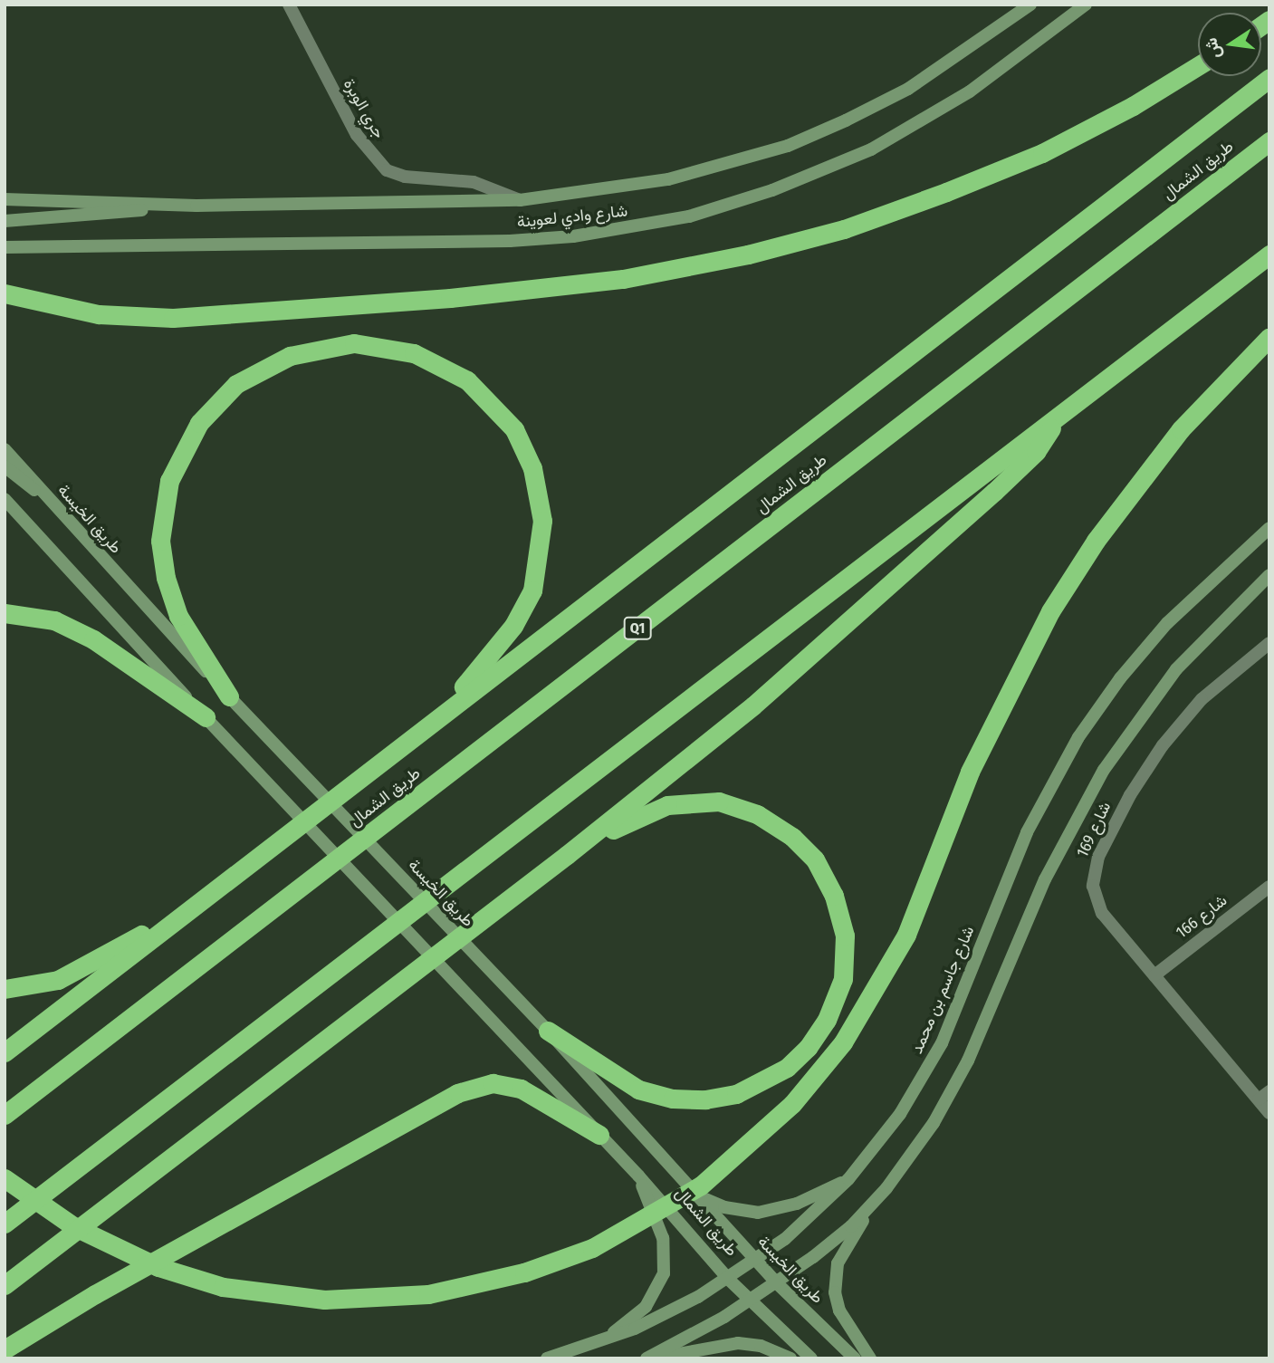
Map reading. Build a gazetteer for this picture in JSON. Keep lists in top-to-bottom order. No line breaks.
{"streets":{"highway":["طريق الشمال","Q1"],"main road":["شارع وادي لعوينة","طريق الخيسة","شارع جاسم بن محمد"],"street":["جري الوبرة","شارع 169","شارع 166"]},"crossings":[["جري الوبرة","شارع وادي لعوينة"],["طريق الشمال","شارع جاسم بن محمد"],["طريق الخيسة","شارع جاسم بن محمد"],["شارع 169","شارع 166"]],"north":"left"}
